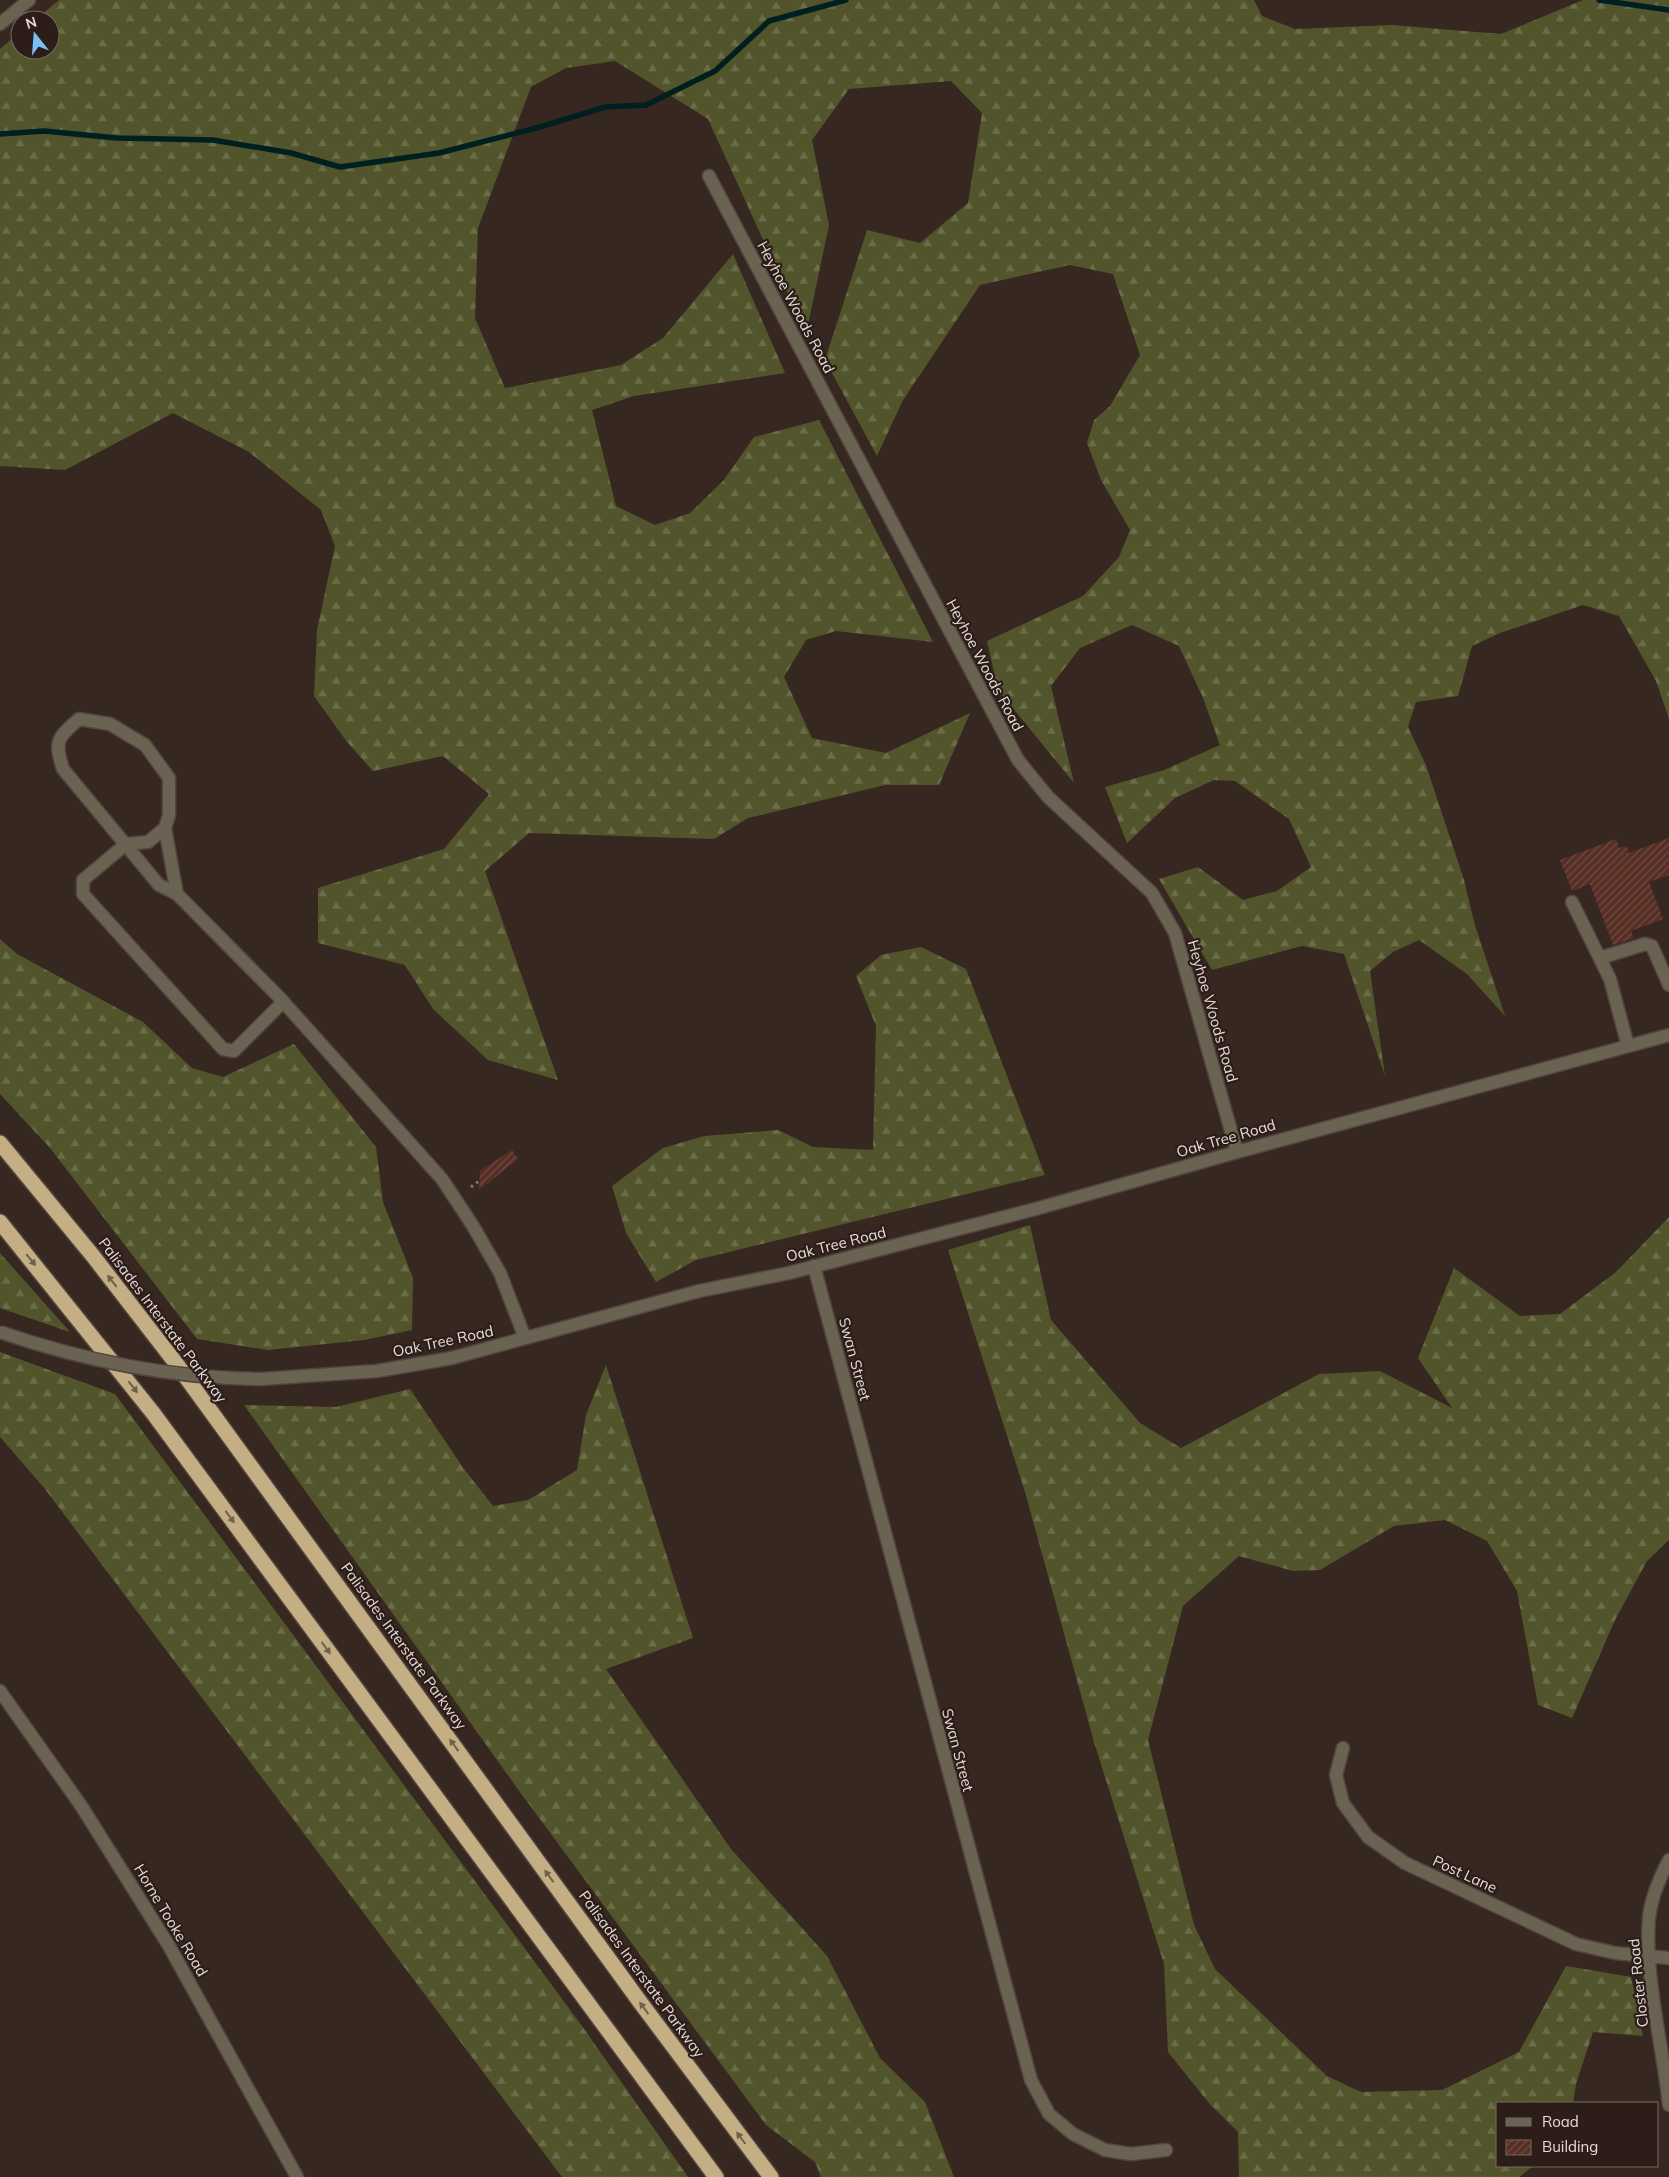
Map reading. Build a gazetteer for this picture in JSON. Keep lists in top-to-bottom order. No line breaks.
{"streets":{"highway":["Palisades Interstate Parkway"],"street":["Heyhoe Woods Road","Oak Tree Road","Swan Street","Post Lane","Horne Tooke Road","Closter Road"]},"crossings":[["Heyhoe Woods Road","Oak Tree Road"],["Oak Tree Road","Swan Street"],["Post Lane","Closter Road"]],"legend":["Road","Building"],"north":"top"}
